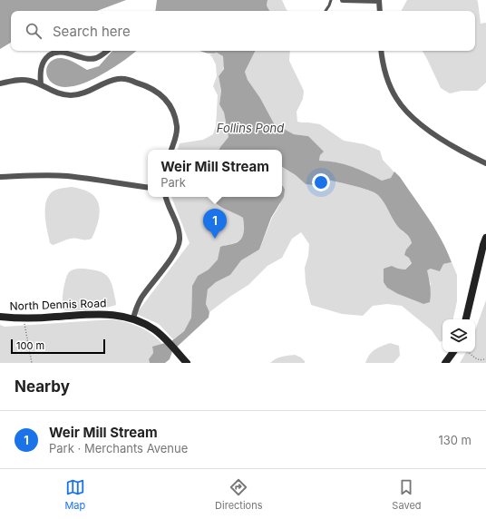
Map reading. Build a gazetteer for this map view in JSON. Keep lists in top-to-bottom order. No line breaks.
{"streets":{"main road":["North Dennis Road"]},"water":["Follins Pond"],"scale_bar":"100 m","page":{"search":"Search here","popup":["Weir Mill Stream","Park"],"pins":"1","scale":"100 m","heading":"Nearby","list":[{"mark":"1","name":"Weir Mill Stream","note":"Park · Merchants Avenue","value":"130 m"}],"nav":["Map","Directions","Saved"]}}
